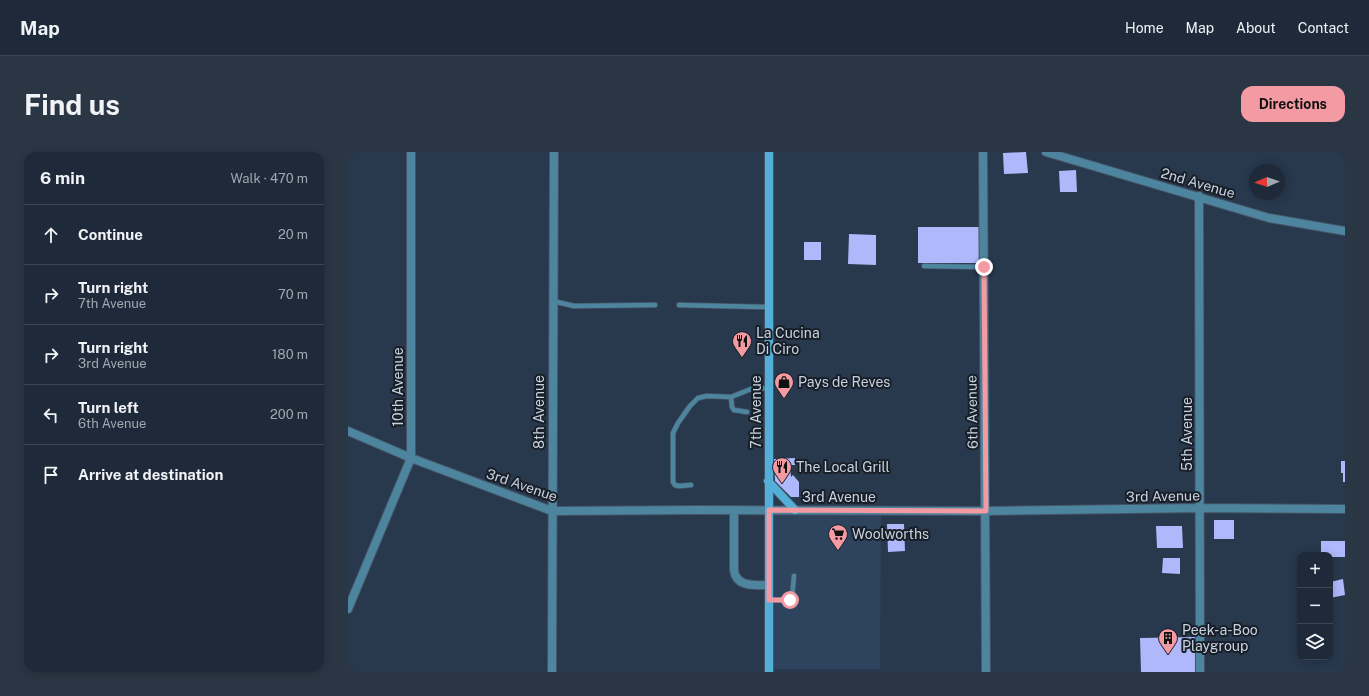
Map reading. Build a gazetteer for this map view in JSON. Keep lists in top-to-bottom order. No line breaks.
{"streets":{"main road":["7th Avenue"],"street":["2nd Avenue","10th Avenue","8th Avenue","6th Avenue","5th Avenue","3rd Avenue"]},"crossings":[["2nd Avenue","5th Avenue"],["10th Avenue","3rd Avenue"],["8th Avenue","3rd Avenue"],["7th Avenue","3rd Avenue"],["6th Avenue","3rd Avenue"],["5th Avenue","3rd Avenue"]],"places":{"restaurant":["La Cucina Di Ciro","The Local Grill"],"shop":["Pays de Reves"],"supermarket":["Woolworths"],"building":["Peek-a-Boo Playgroup"]},"north":"left","page":{"header":"Map","nav":["Home","Map","About","Contact"],"buttons":"Directions","title":"Find us","heading":["6 min","Walk · 470 m"],"list":[["Continue","20 m"],["Turn right","7th Avenue","70 m"],["Turn right","3rd Avenue","180 m"],["Turn left","6th Avenue","200 m"],"Arrive at destination"],"map_buttons":["+","−"]}}
